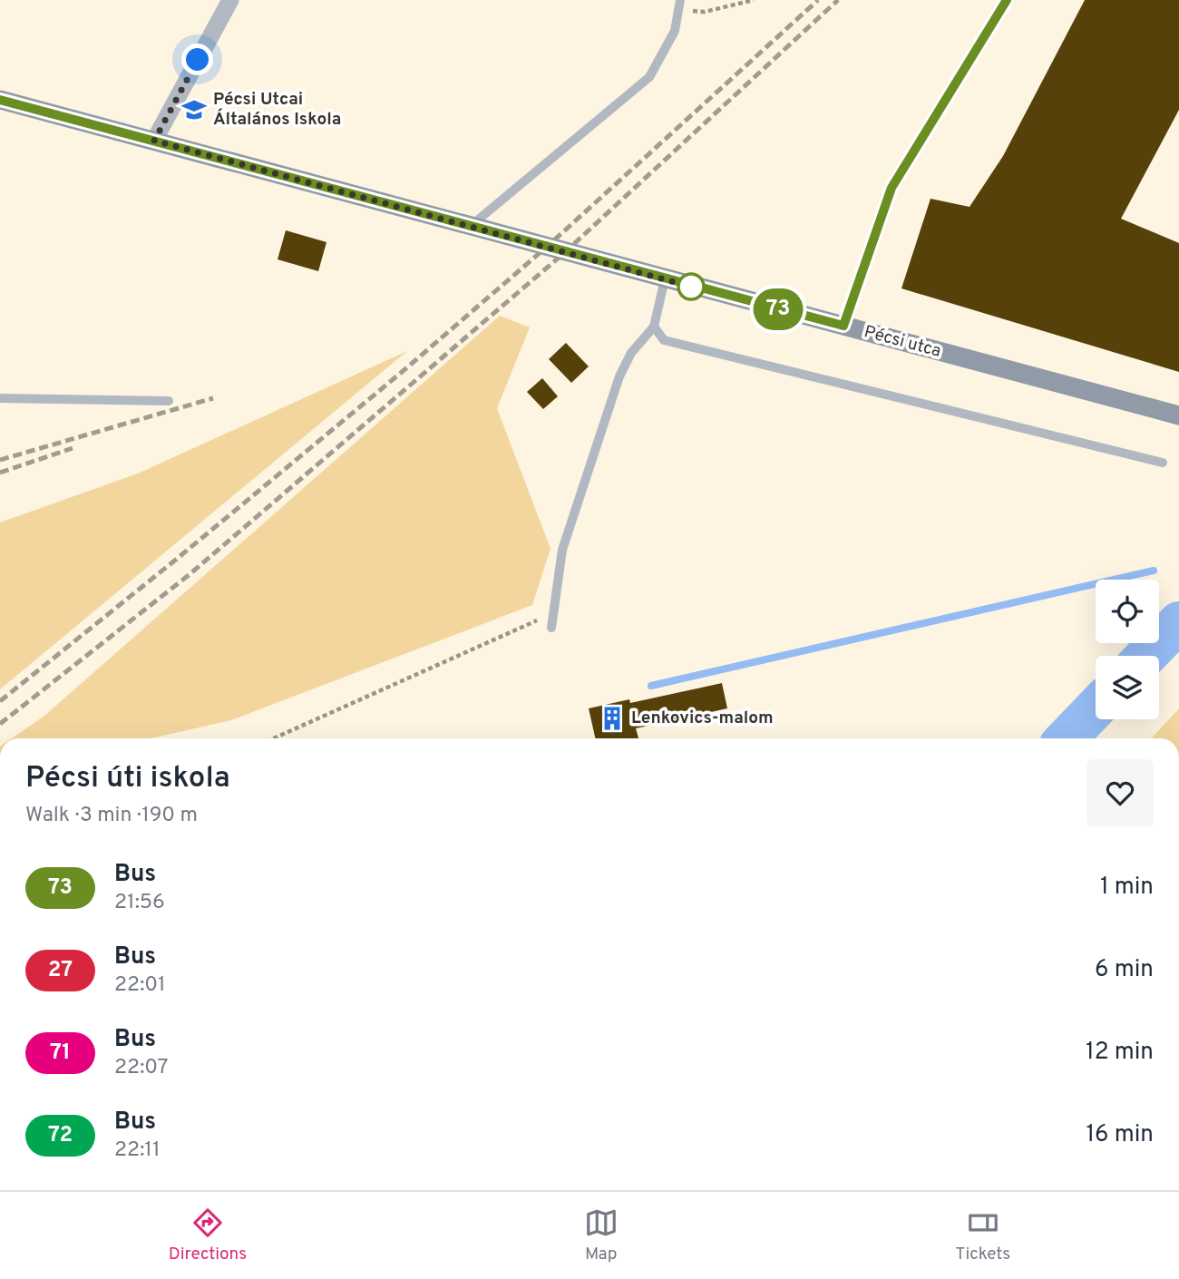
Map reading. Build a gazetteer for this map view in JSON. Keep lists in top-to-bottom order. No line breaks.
{"streets":{"street":["Pécsi utca"]},"places":{"school or university":["Pécsi Utcai Általános Iskola"],"building":["Lenkovics-malom"]},"lines":["bus line 73"],"page":{"on_map":"73","heading":["Pécsi úti iskola","Walk · 3 min · 190 m"],"list":[{"mark":"73","name":"Bus","note":"21:56","value":"1 min"},{"mark":"27","name":"Bus","note":"22:01","value":"6 min"},{"mark":"71","name":"Bus","note":"22:07","value":"12 min"},{"mark":"72","name":"Bus","note":"22:11","value":"16 min"}],"tabs":["Directions","Map","Tickets"]}}
